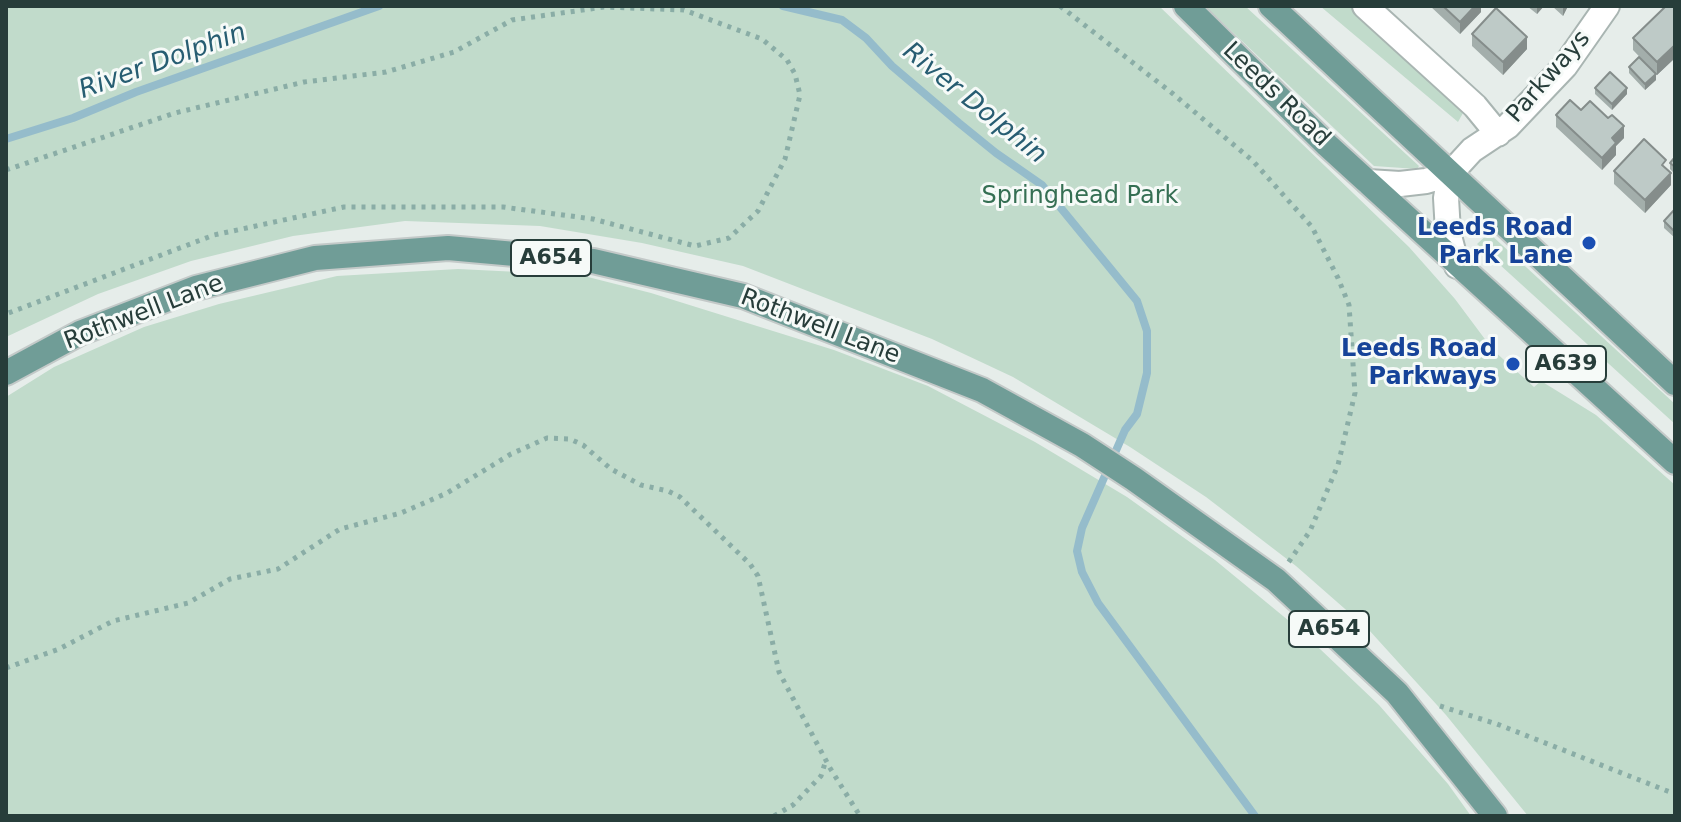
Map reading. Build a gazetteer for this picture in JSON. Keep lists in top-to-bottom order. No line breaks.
{"streets":{"main road":["Leeds Road","A654","Rothwell Lane","A639"],"street":["Parkways"]},"crossings":[["Parkways","A639"]],"water":["River Dolphin"],"parks":["Springhead Park"],"places":["Leeds Road Park Lane","Leeds Road Parkways"]}
